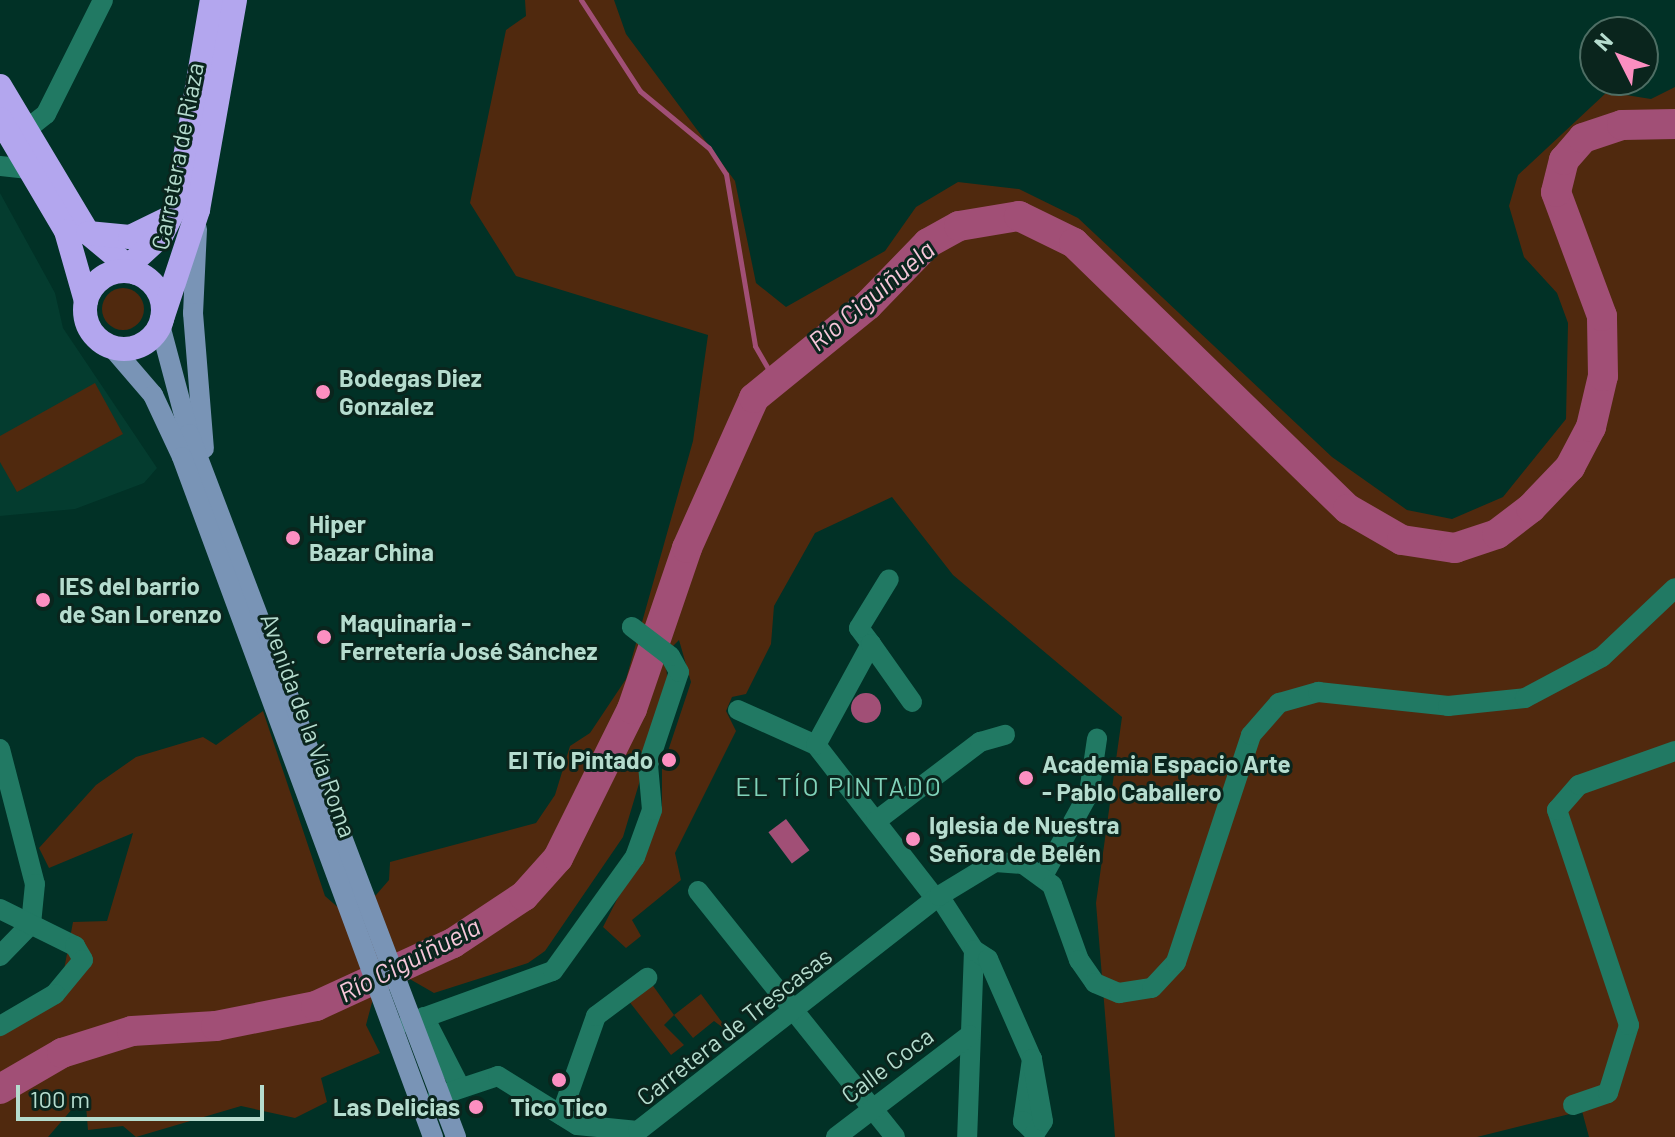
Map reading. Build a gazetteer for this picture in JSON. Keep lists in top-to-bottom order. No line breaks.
{"streets":{"highway":["Carretera de Riaza"],"main road":["Avenida de la Vía Roma"],"street":["Carretera de Trescasas","Calle Coca"]},"crossings":[["Carretera de Riaza","Avenida de la Vía Roma"],["Avenida de la Vía Roma","Carretera de Trescasas"]],"districts":["EL TÍO PINTADO"],"water":["Río Ciguiñuela"],"places":["Bodegas Diez Gonzalez","Hiper Bazar China","IES del barrio de San Lorenzo","Maquinaria - Ferretería José Sánchez","El Tío Pintado","Academia Espacio Arte - Pablo Caballero","Iglesia de Nuestra Señora de Belén","Tico Tico","Las Delicias"],"scale_bar":"100 m","north":"top left"}
